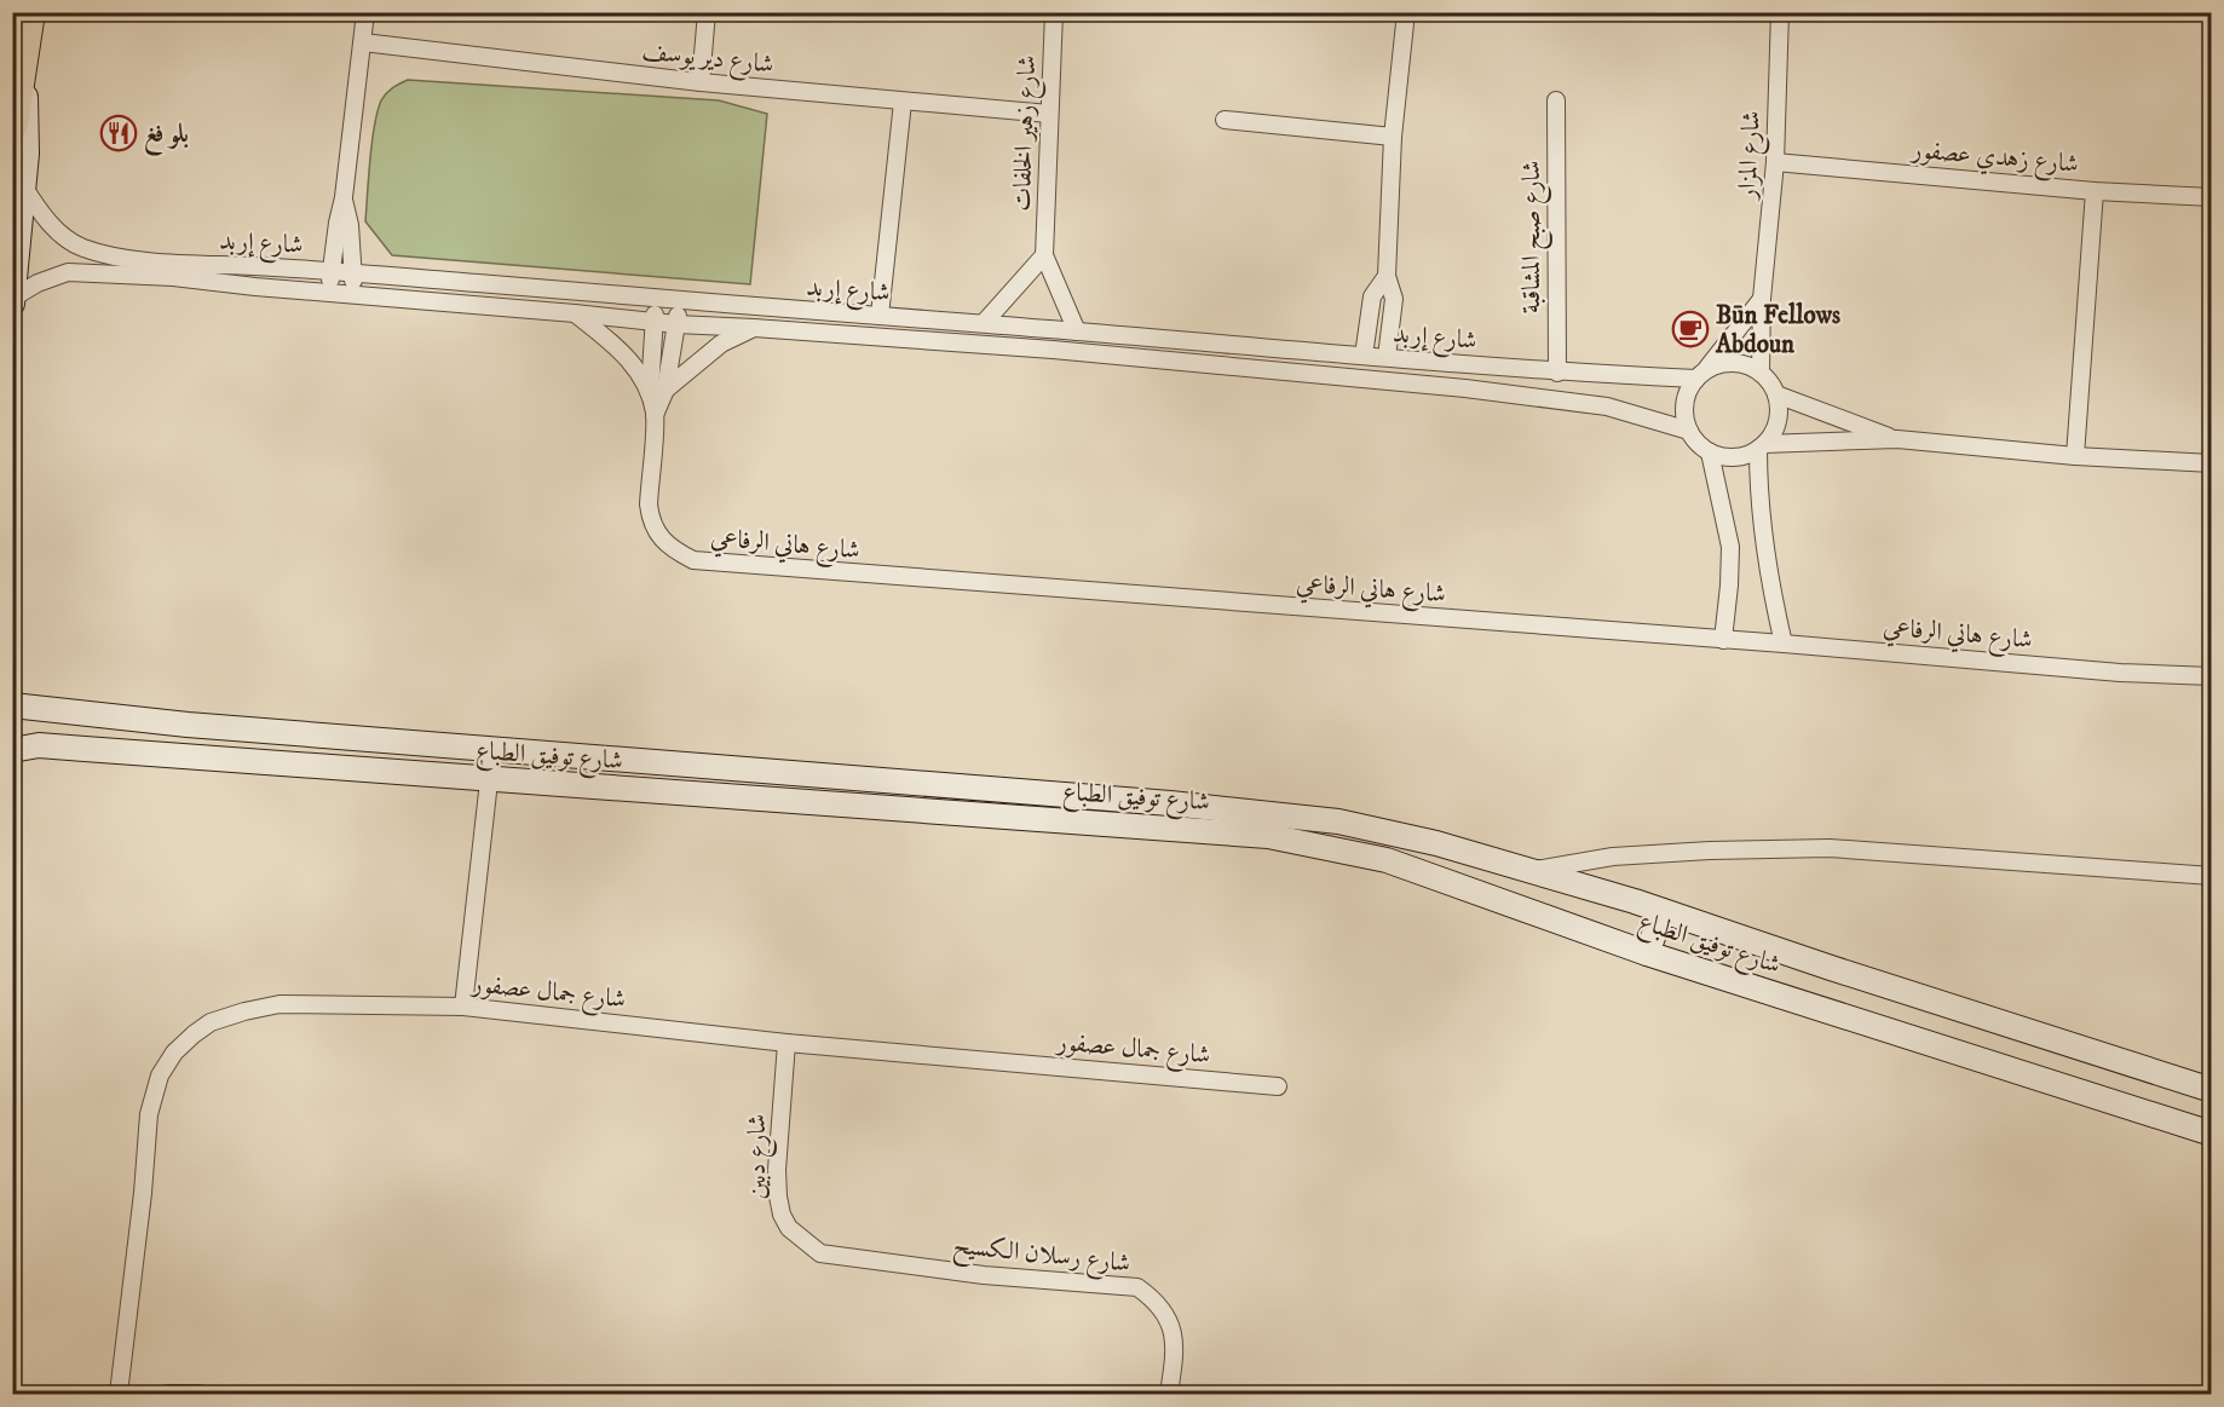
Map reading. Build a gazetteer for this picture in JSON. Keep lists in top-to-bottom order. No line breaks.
{"streets":{"street":["شارع دير يوسف","شارع زهير الخلفات","شارع المزار","شارع زهدي عصفور","شارع صبح المشاقبة","شارع إربد","شارع هاني الرفاعي","شارع توفيق الطباع","شارع جمال عصفور","شارع دبين","شارع رسلان الكسيح"]},"crossings":[["شارع دير يوسف","شارع زهير الخلفات"],["شارع زهير الخلفات","شارع إربد"],["شارع المزار","شارع زهدي عصفور"],["شارع المزار","شارع إربد"],["شارع صبح المشاقبة","شارع إربد"],["شارع إربد","شارع هاني الرفاعي"],["شارع جمال عصفور","شارع دبين"],["شارع دبين","شارع رسلان الكسيح"]],"places":{"restaurant":["بلو فغ"],"cafe":["Būn Fellows Abdoun"]}}
